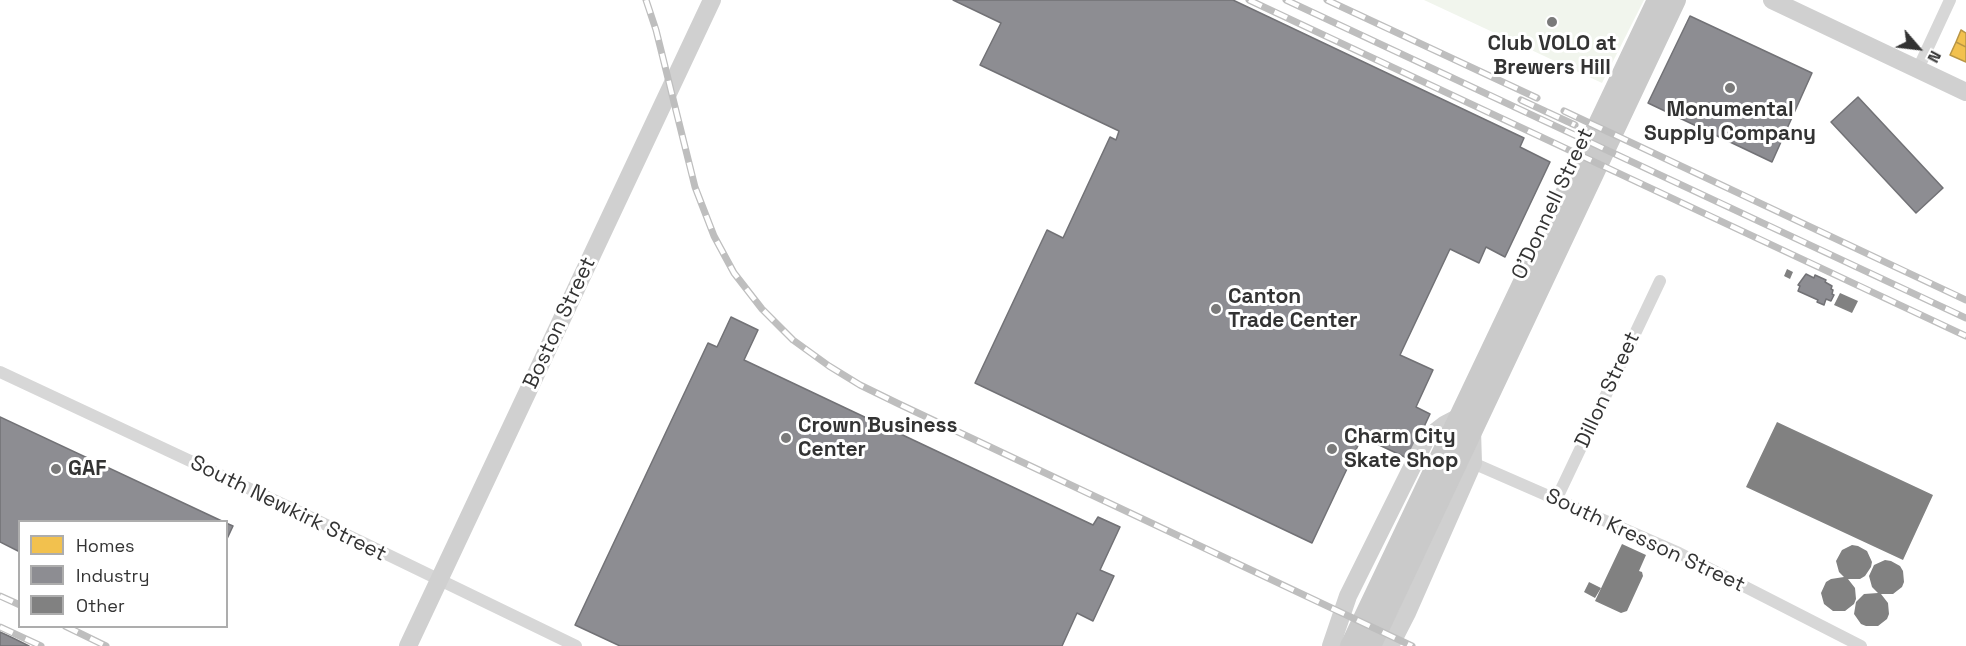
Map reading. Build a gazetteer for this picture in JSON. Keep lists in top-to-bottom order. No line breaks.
{"streets":{"main road":["O'Donnell Street"],"street":["Boston Street","Dillon Street","South Newkirk Street","South Kresson Street"]},"crossings":[["O'Donnell Street","South Kresson Street"],["Boston Street","South Newkirk Street"],["Dillon Street","South Kresson Street"]],"places":["Club VOLO at Brewers Hill","Monumental Supply Company","Canton Trade Center","Crown Business Center","Charm City Skate Shop","GAF"],"legend":["Homes","Industry","Other"],"north":"bottom right"}
